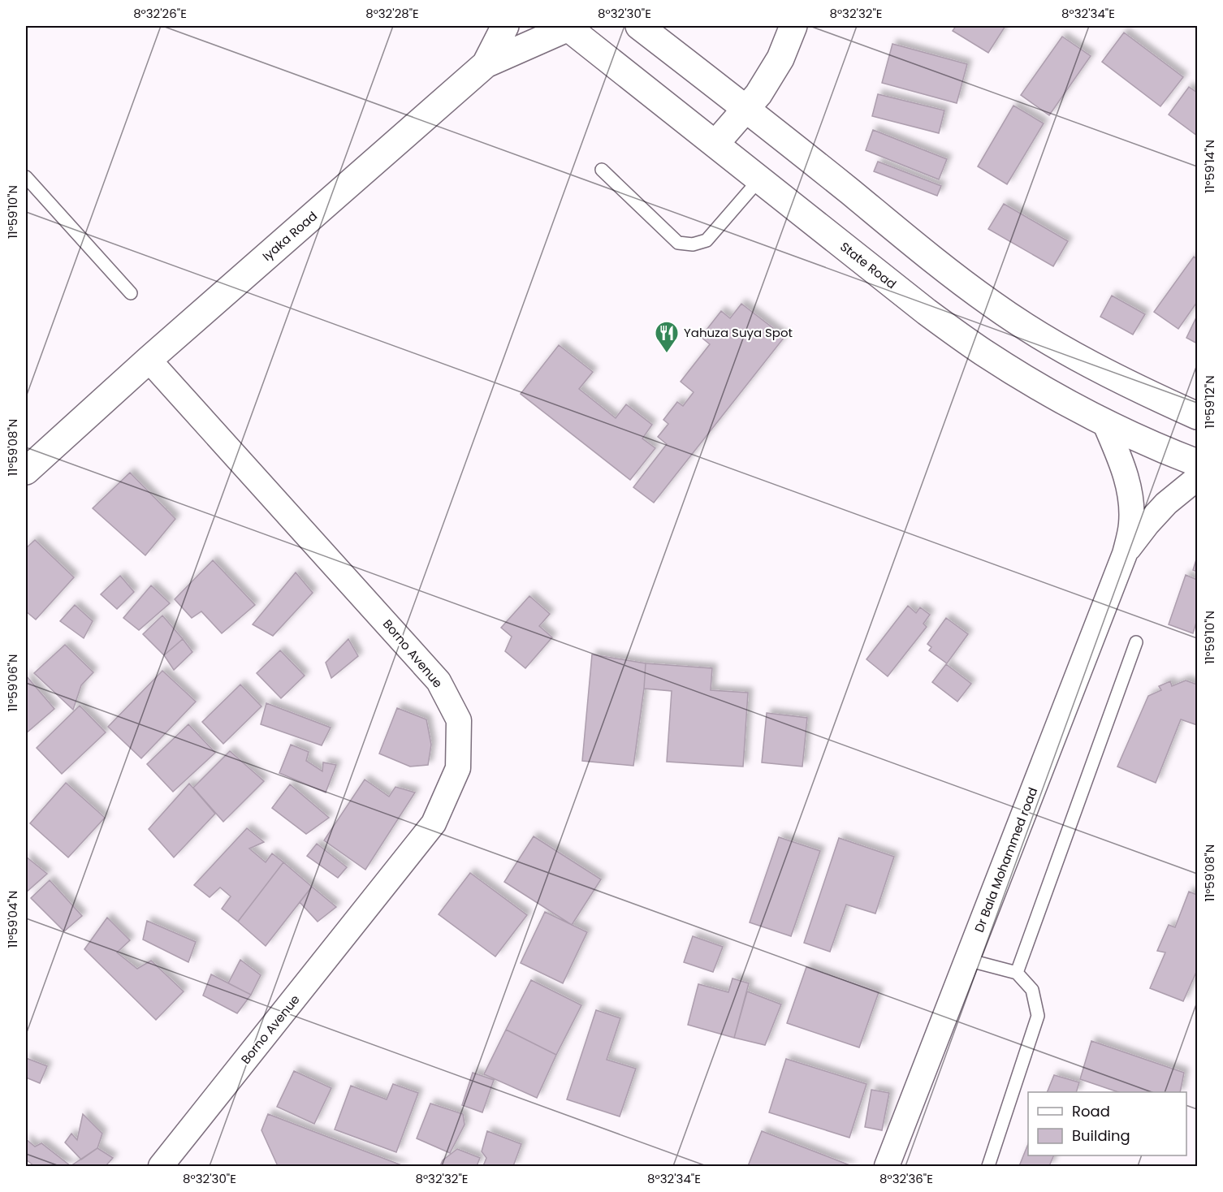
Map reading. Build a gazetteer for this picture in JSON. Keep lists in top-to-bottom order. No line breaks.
{"streets":{"main road":["Iyaka Road","State Road"],"street":["Borno Avenue","Dr Bala Mohammed road"]},"crossings":[["Iyaka Road","State Road"],["Iyaka Road","Borno Avenue"]],"places":{"restaurant":["Yahuza Suya Spot"]},"legend":["Road","Building"],"coordinates":["8°32'26\"E","8°32'28\"E","8°32'30\"E","8°32'32\"E","8°32'34\"E","11°59'14\"N","11°59'10\"N","11°59'12\"N","11°59'08\"N","11°59'06\"N","11°59'04\"N","8°32'36\"E"]}
